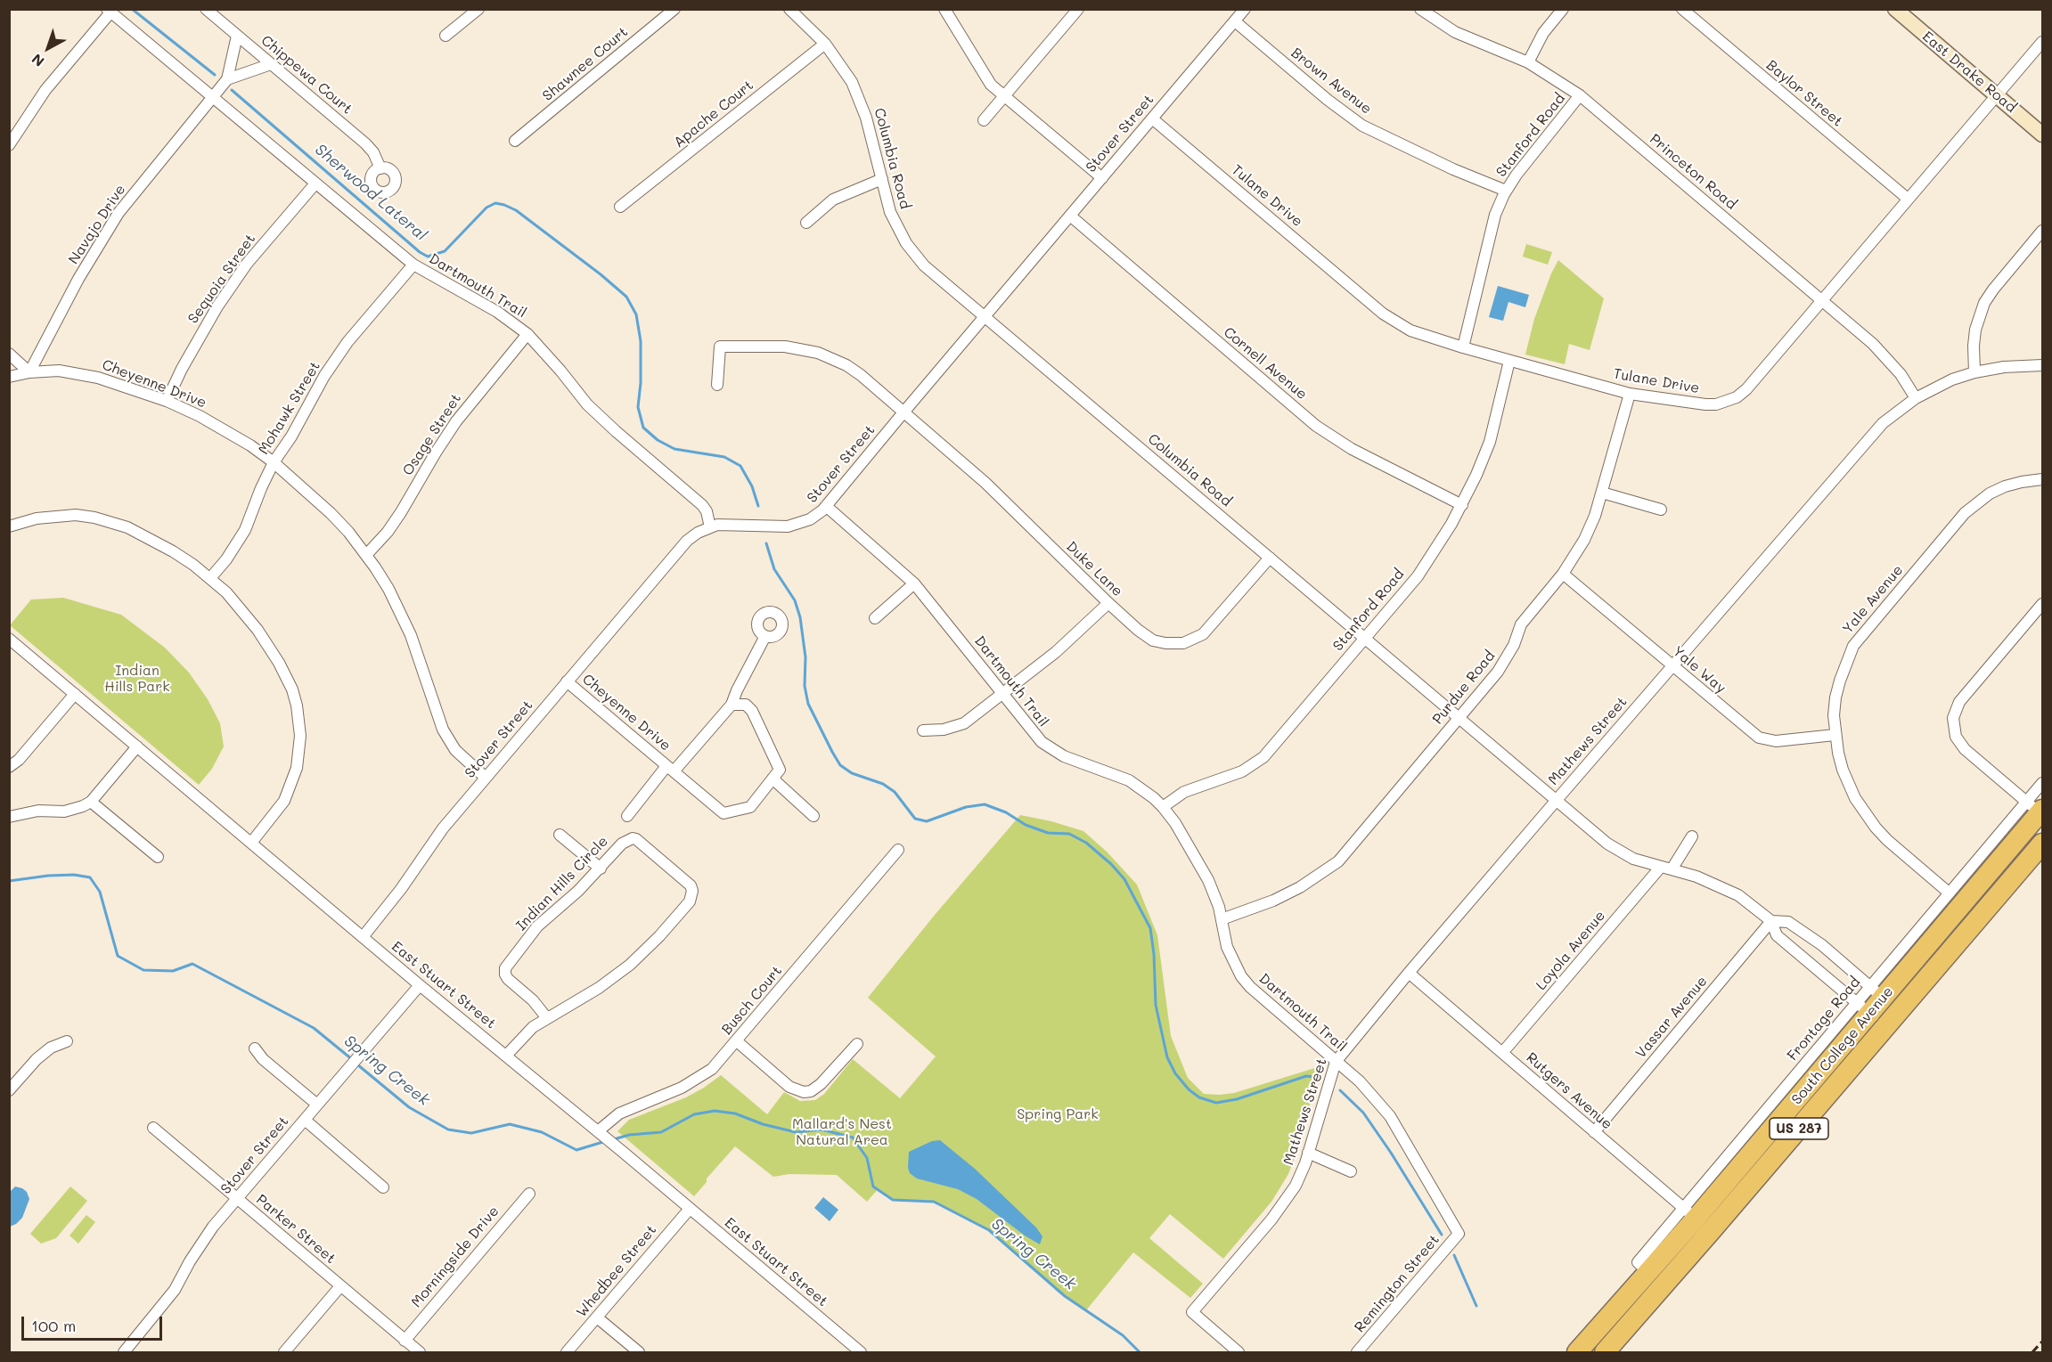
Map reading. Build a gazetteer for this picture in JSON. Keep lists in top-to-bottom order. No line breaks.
{"streets":{"highway":["South College Avenue","US 287"],"main road":["East Drake Road"],"street":["Shawnee Court","Chippewa Court","Brown Avenue","Baylor Street","Apache Court","Stover Street","Stanford Road","Columbia Road","Princeton Road","Tulane Drive","Navajo Drive","Sequoia Street","Dartmouth Trail","Cornell Avenue","Cheyenne Drive","Mohawk Street","Osage Street","Duke Lane","Yale Avenue","Yale Way","Purdue Road","Mathews Street","Indian Hills Circle","Loyola Avenue","East Stuart Street","Busch Court","Vassar Avenue","Frontage Road","Rutgers Avenue","Parker Street","Morningside Drive","Whedbee Street","Remington Street"]},"crossings":[["East Drake Road","Tulane Drive"],["Chippewa Court","Navajo Drive"],["Brown Avenue","Stover Street"],["Brown Avenue","Stanford Road"],["Baylor Street","Tulane Drive"],["Apache Court","Columbia Road"],["Stover Street","Columbia Road"],["Stover Street","Tulane Drive"],["Stover Street","Dartmouth Trail"],["Stover Street","Cornell Avenue"],["Stover Street","Cheyenne Drive"],["Stover Street","Duke Lane"],["Stover Street","East Stuart Street"],["Stover Street","Parker Street"],["Stanford Road","Columbia Road"],["Stanford Road","Princeton Road"],["Stanford Road","Tulane Drive"],["Stanford Road","Dartmouth Trail"],["Stanford Road","Cornell Avenue"],["Columbia Road","Duke Lane"],["Columbia Road","Purdue Road"],["Columbia Road","Mathews Street"],["Columbia Road","Loyola Avenue"],["Columbia Road","Vassar Avenue"],["Columbia Road","Frontage Road"],["Columbia Road","South College Avenue"],["Princeton Road","Tulane Drive"],["Princeton Road","Mathews Street"],["Tulane Drive","Purdue Road"],["Navajo Drive","Dartmouth Trail"],["Navajo Drive","Cheyenne Drive"],["Sequoia Street","Dartmouth Trail"],["Sequoia Street","Cheyenne Drive"],["Dartmouth Trail","Mohawk Street"],["Dartmouth Trail","Osage Street"],["Dartmouth Trail","Purdue Road"],["Dartmouth Trail","Mathews Street"],["Dartmouth Trail","Remington Street"],["Cheyenne Drive","Mohawk Street"],["Cheyenne Drive","Osage Street"],["Yale Avenue","Yale Way"],["Yale Avenue","Frontage Road"],["Yale Way","Purdue Road"],["Yale Way","Mathews Street"],["Mathews Street","Rutgers Avenue"],["Indian Hills Circle","East Stuart Street"],["Loyola Avenue","Rutgers Avenue"],["East Stuart Street","Busch Court"],["East Stuart Street","Whedbee Street"],["Vassar Avenue","Rutgers Avenue"],["Frontage Road","South College Avenue"],["South College Avenue","Rutgers Avenue"],["Parker Street","Morningside Drive"]],"water":["Sherwood Lateral","Spring Creek"],"parks":["Indian Hills Park","Spring Park","Mallard's Nest Natural Area"],"scale_bar":"100 m","north":"bottom left"}
